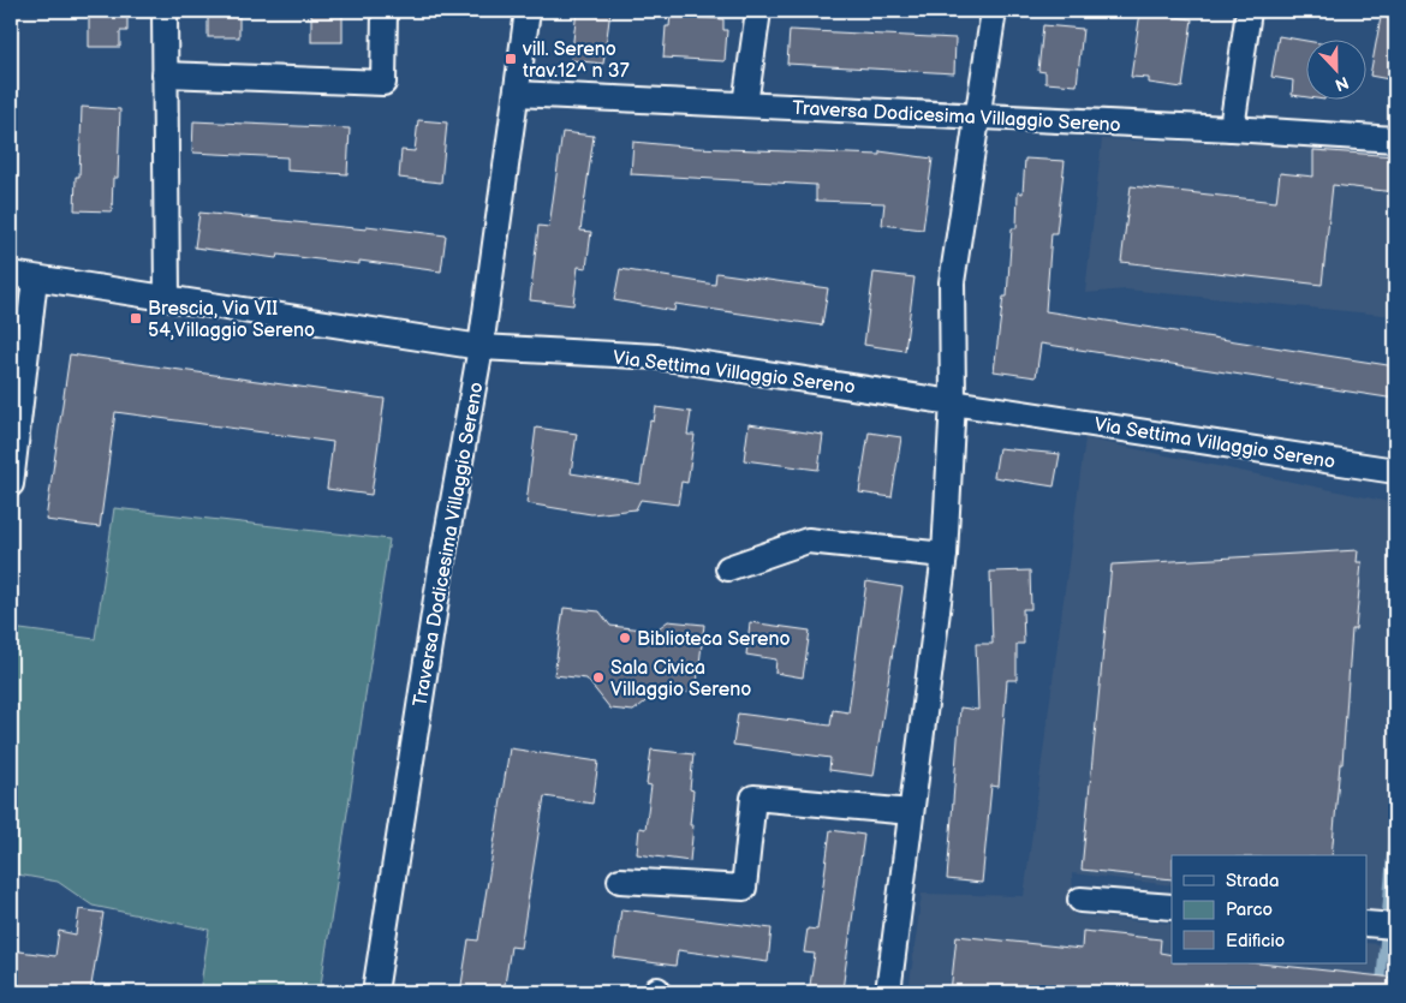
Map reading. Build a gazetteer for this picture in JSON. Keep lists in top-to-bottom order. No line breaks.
{"streets":{"street":["Traversa Dodicesima Villaggio Sereno","Via Settima Villaggio Sereno"]},"crossings":[["Traversa Dodicesima Villaggio Sereno","Via Settima Villaggio Sereno"]],"places":{"transit":["vill. Sereno trav.12^ n 37","Brescia, Via VII 54,Villaggio Sereno"],"other":["Biblioteca Sereno","Sala Civica Villaggio Sereno"]},"legend":["Strada","Parco","Edificio"],"north":"bottom"}
